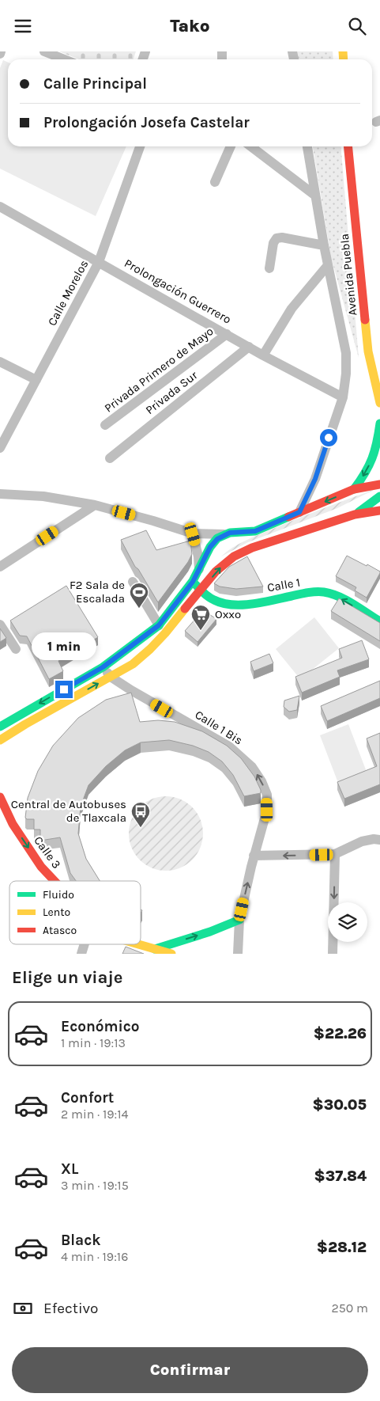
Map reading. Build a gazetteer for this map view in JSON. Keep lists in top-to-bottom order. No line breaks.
{"streets":{"main road":["Avenida Puebla","Calle 1","Calle 3"],"street":["Prolongación Guerrero","Calle Morelos","Privada Primero de Mayo","Privada Sur","Calle 1 Bis"]},"crossings":[["Prolongación Guerrero","Calle Morelos"],["Prolongación Guerrero","Privada Primero de Mayo"],["Prolongación Guerrero","Privada Sur"]],"one_way":["Calle 1 Bis","Calle 3"],"places":{"sports":["F2 Sala de Escalada"],"supermarket":["Oxxo"],"bus stop":["Central de Autobuses de Tlaxcala"]},"legend":["Fluido","Lento","Atasco"],"page":{"header":"Tako","banner":["Calle Principal","Prolongación Josefa Castelar"],"bubble":"1 min","heading":"Elige un viaje","list":[{"name":"Económico","note":"1 min · 19:13","value":"$22.26"},{"name":"Confort","note":"2 min · 19:14","value":"$30.05"},{"name":"XL","note":"3 min · 19:15","value":"$37.84"},{"name":"Black","note":"4 min · 19:16","value":"$28.12"}],"pay":["Efectivo","250 m"],"buttons":"Confirmar"}}
